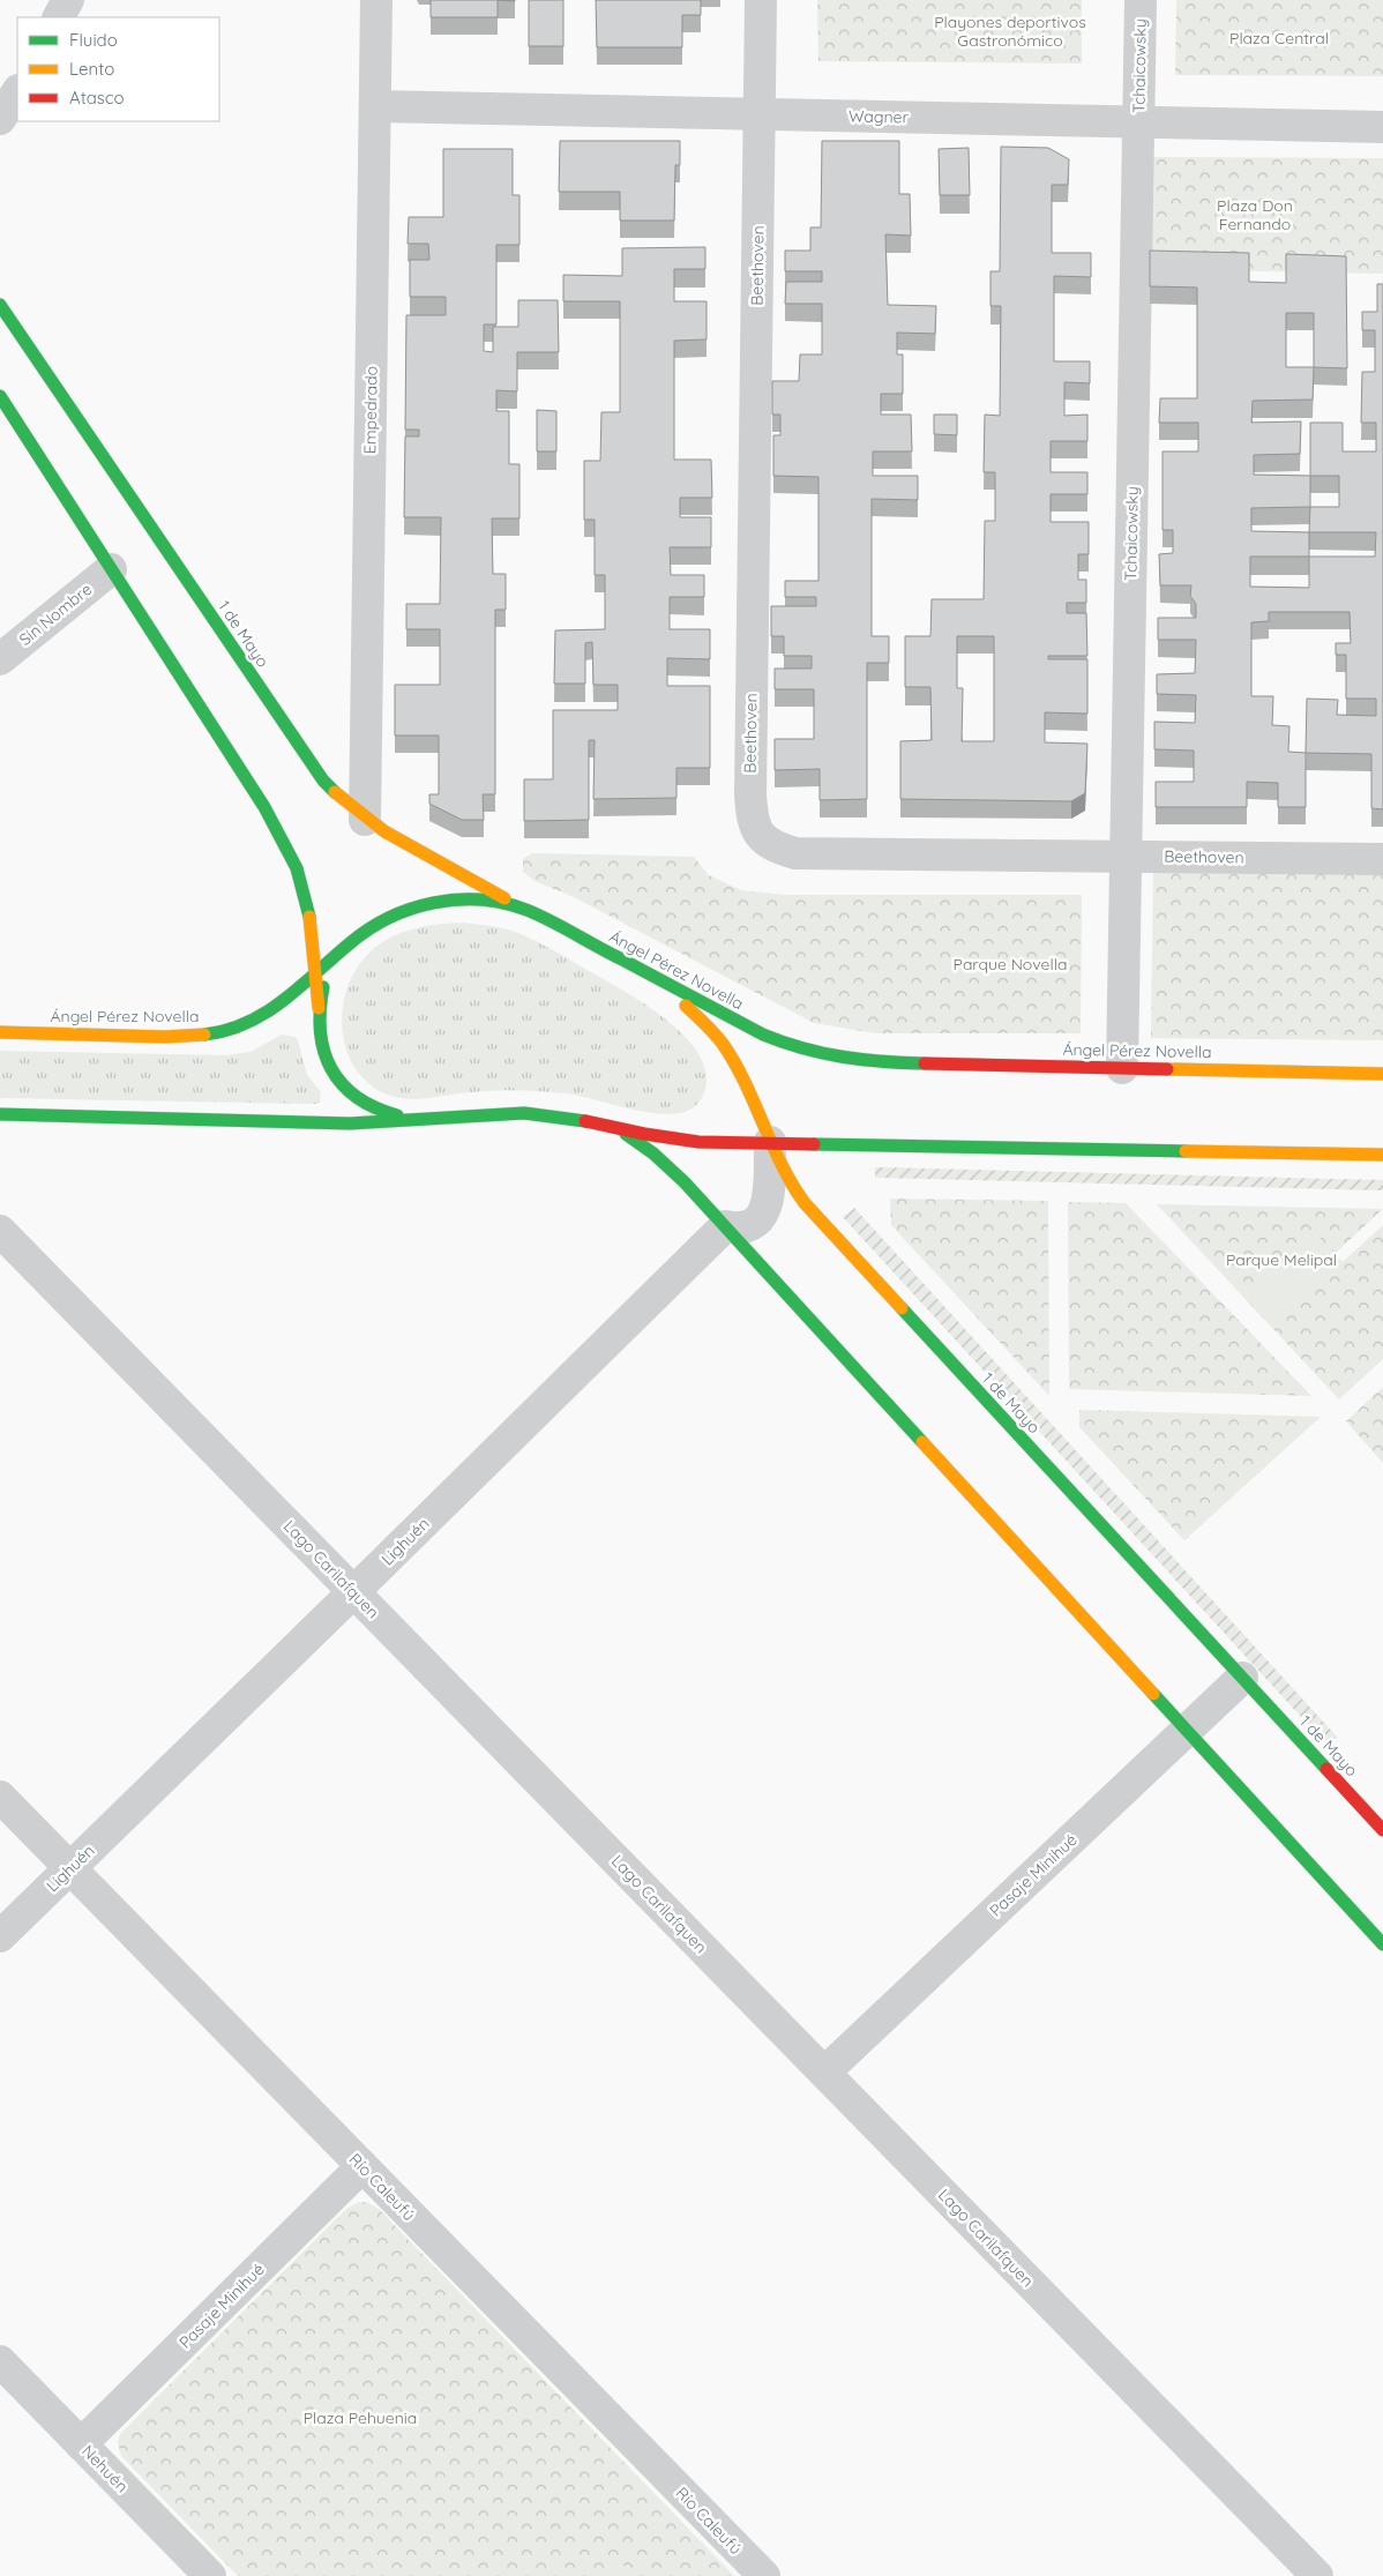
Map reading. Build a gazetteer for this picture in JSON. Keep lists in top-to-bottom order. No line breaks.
{"streets":{"main road":["1 de Mayo","Ángel Pérez Novella"],"street":["Tchaicowsky","Wagner","Beethoven","Empedrado","Sin Nombre","Lighuén","Lago Carilafquen","Pasaje Minihué","Río Caleufú","Nehuén"]},"crossings":[["Tchaicowsky","Wagner"],["Tchaicowsky","Beethoven"],["Tchaicowsky","Ángel Pérez Novella"],["Wagner","Beethoven"],["Wagner","Empedrado"],["Empedrado","1 de Mayo"],["1 de Mayo","Ángel Pérez Novella"],["1 de Mayo","Pasaje Minihué"],["Lighuén","Lago Carilafquen"],["Lighuén","Río Caleufú"],["Lago Carilafquen","Pasaje Minihué"],["Pasaje Minihué","Río Caleufú"],["Pasaje Minihué","Nehuén"]],"parks":["Playones deportivos Gastronómico","Plaza Central","Plaza Don Fernando","Parque Novella","Parque Melipal","Plaza Pehuenia"],"legend":["Fluido","Lento","Atasco"]}
